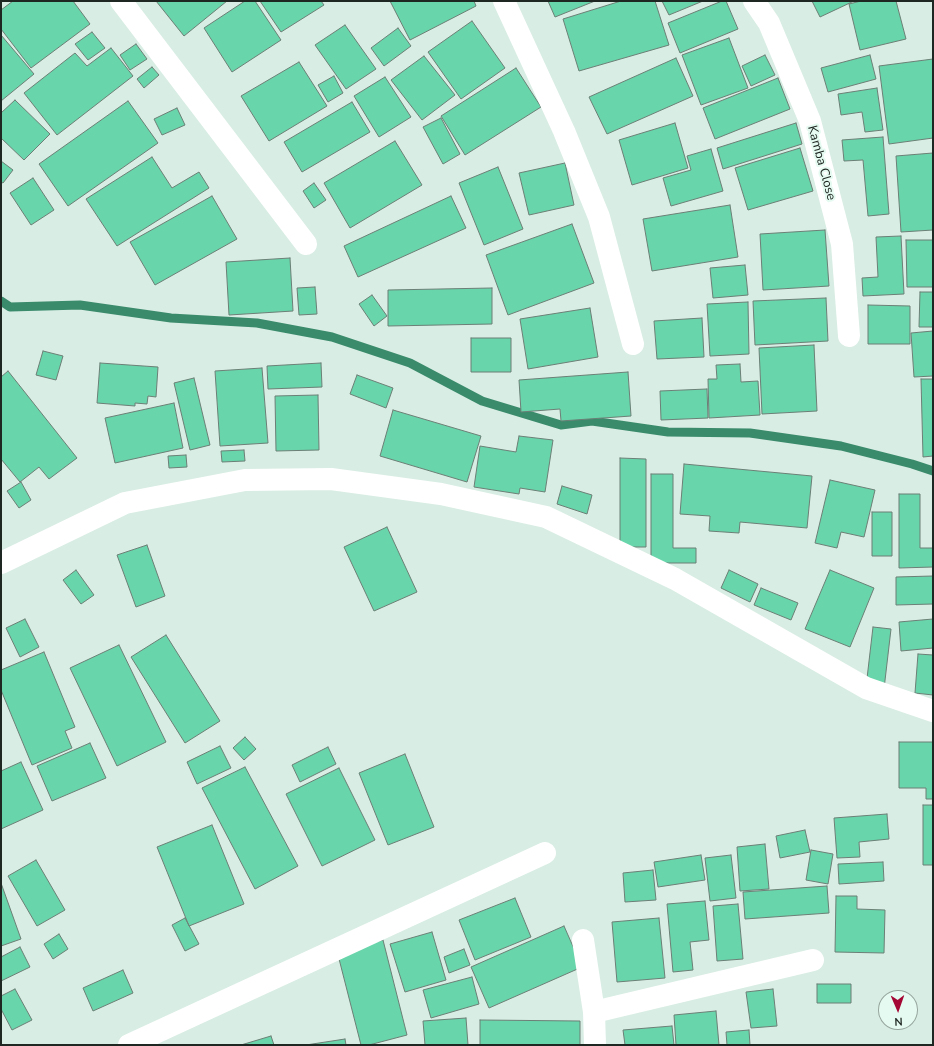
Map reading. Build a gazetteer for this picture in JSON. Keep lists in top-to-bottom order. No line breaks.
{"streets":{"street":["Kamba Close"]},"north":"bottom"}
